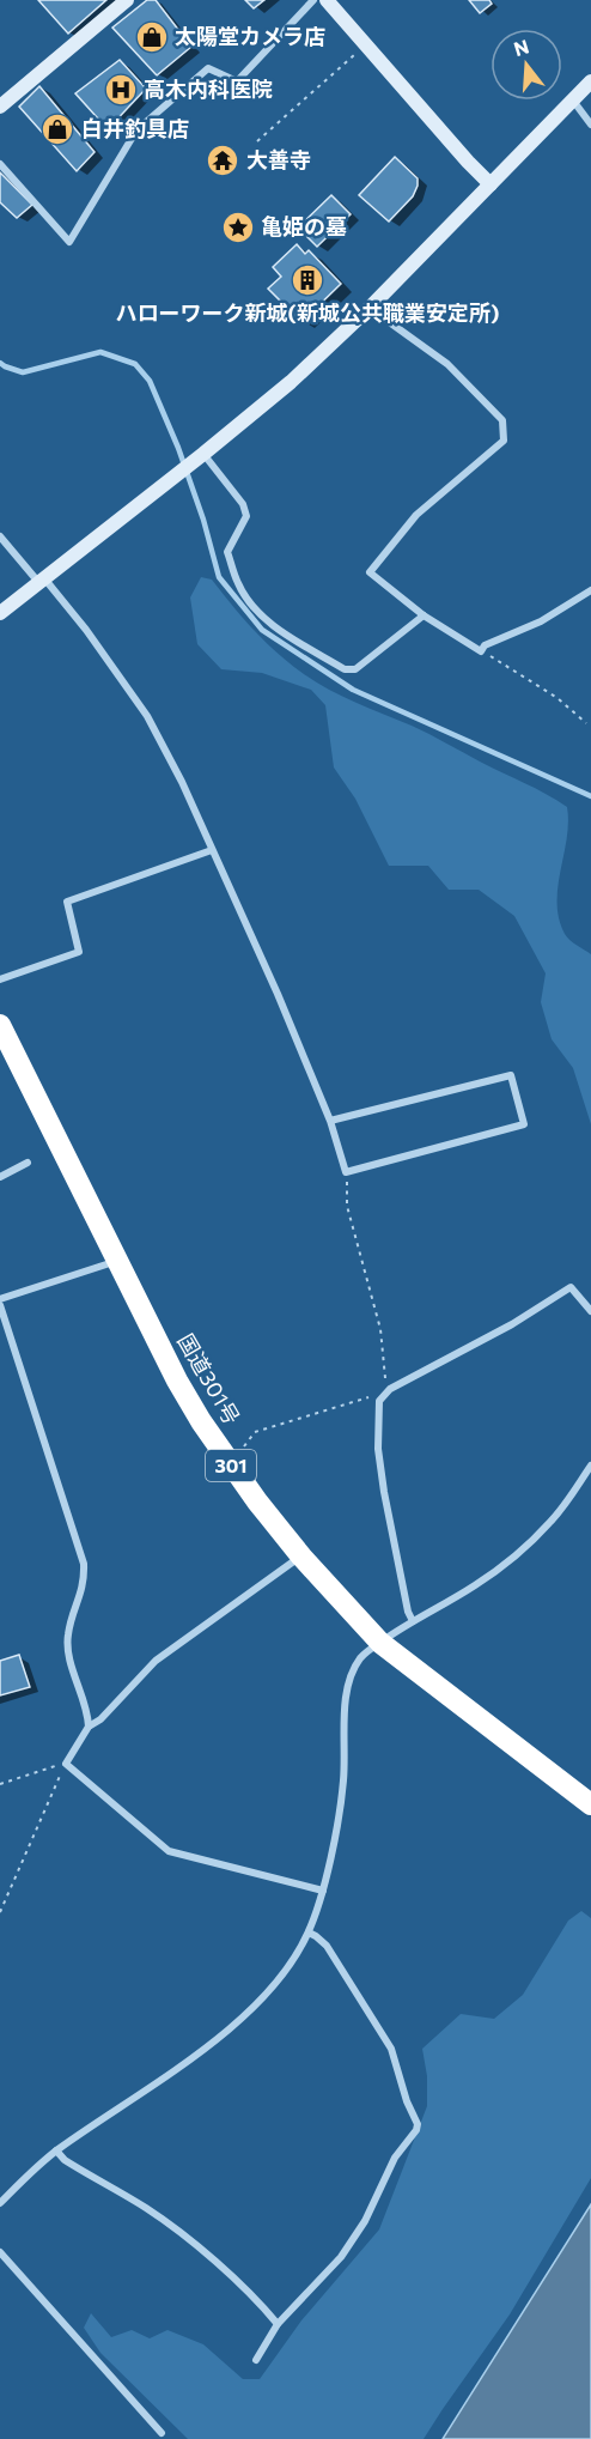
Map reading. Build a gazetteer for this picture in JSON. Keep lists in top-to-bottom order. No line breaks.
{"streets":{"highway":["国道301号","301"]},"places":{"shop":["太陽堂カメラ店","白井釣具店"],"hospital":["高木内科医院"],"temple":["大善寺"],"place":["亀姫の墓"],"building":["ハローワーク新城(新城公共職業安定所)"]},"north":"top"}
